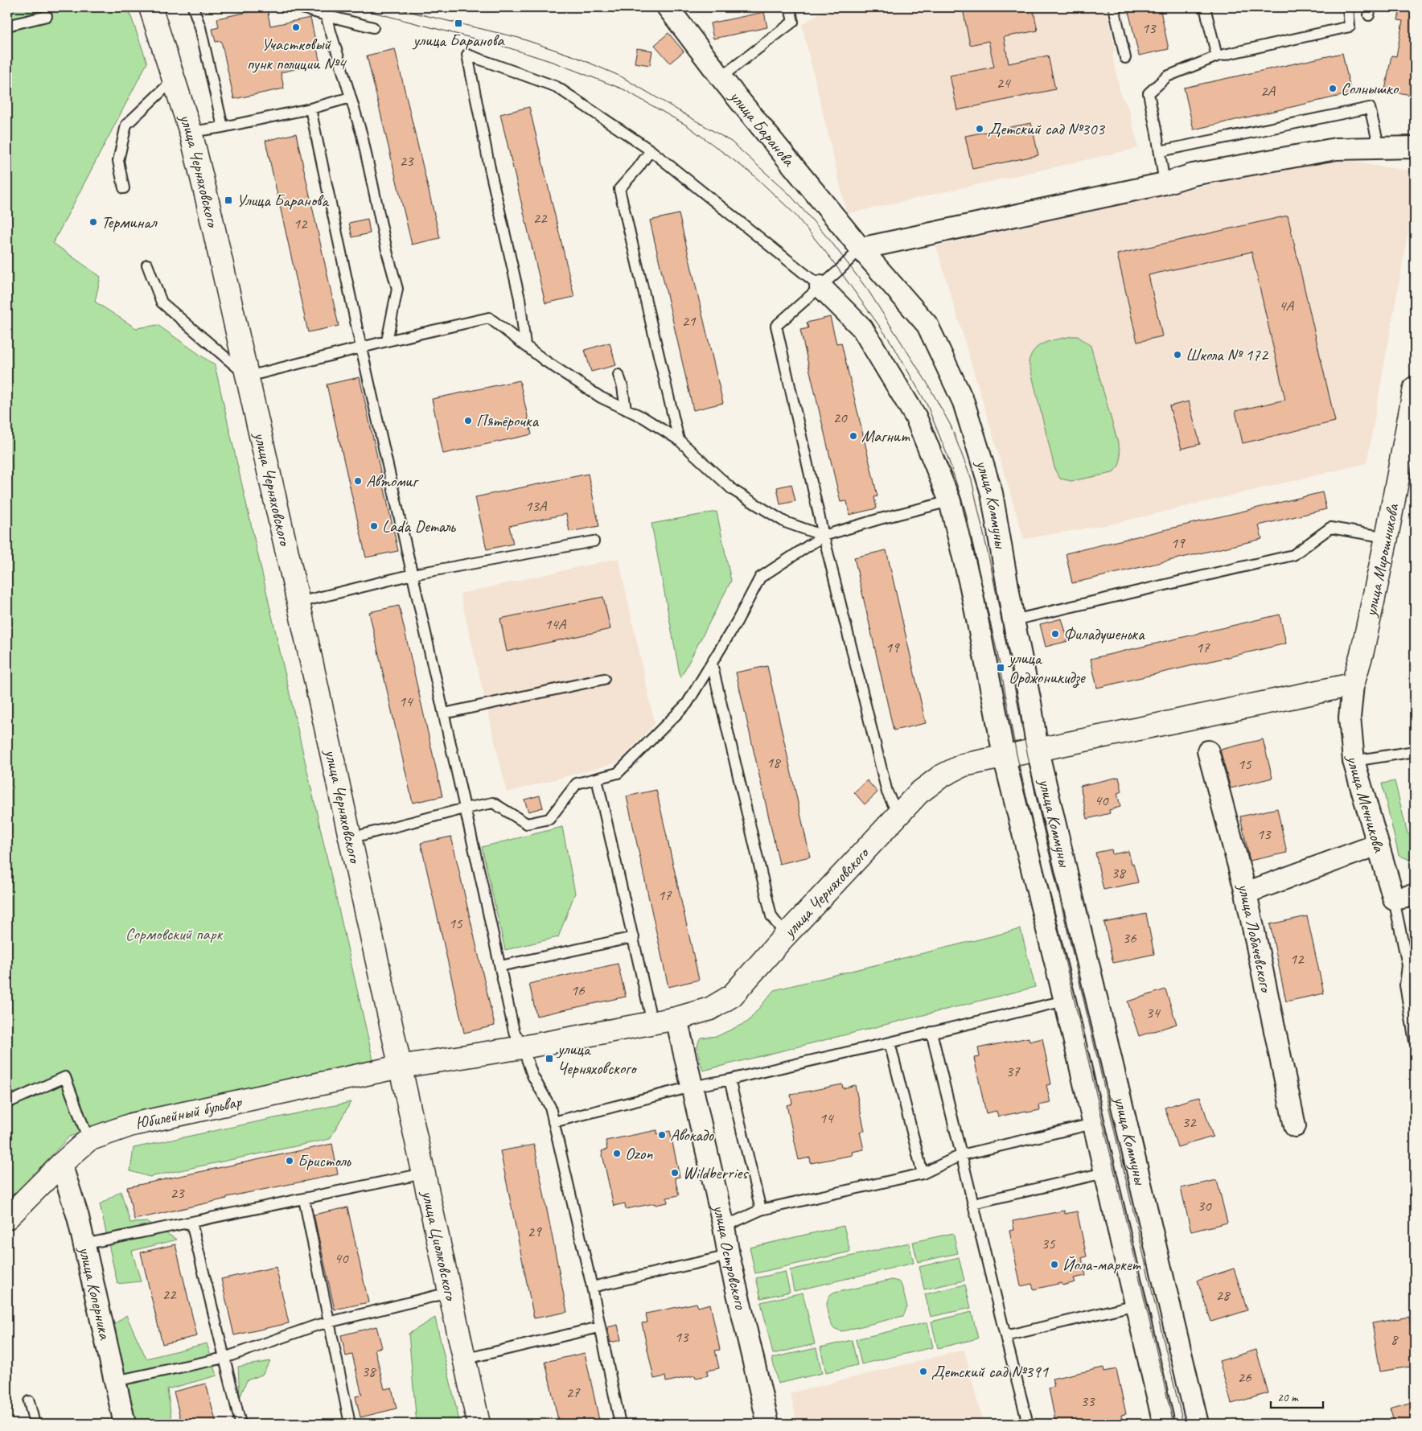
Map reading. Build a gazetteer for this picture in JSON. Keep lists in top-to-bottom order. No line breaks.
{"streets":{"street":["улица Баранова","улица Черняховского","улица Коммуны","улица Мирошникова","улица Мечникова","улица Лобачевского","Юбилейный бульвар","улица Циолковского","улица Островского","улица Коперника"]},"crossings":[["улица Баранова","улица Коммуны"],["улица Черняховского","улица Коммуны"],["улица Черняховского","Юбилейный бульвар"],["улица Черняховского","улица Циолковского"],["улица Черняховского","улица Островского"],["улица Мирошникова","улица Мечникова"],["Юбилейный бульвар","улица Циолковского"],["Юбилейный бульвар","улица Коперника"]],"parks":["Сормовский парк"],"places":{"transit":["улица Баранова","Улица Баранова","улица Орджоникидзе","улица Черняховского"],"other":["Участковый пунк полиции №4","Солнышко","Детский сад №303","Терминал","Школа № 172","Пятёрочка","Магнит","Автомиг","Lada Dеталь","Филадушенька","Авокадо","Ozon","Бристоль","Wildberries","Йола-маркет","Детский сад №391"]},"house_numbers":["13","24","2А","23","22","12","4А","21","20","13А","19","14А","19","17","14","18","15","40","13","38","17","15","36","12","16","34","37","14","32","23","30","29","35","40","22","28","13","8","38","26","27","33"],"scale_bar":"20 m"}
